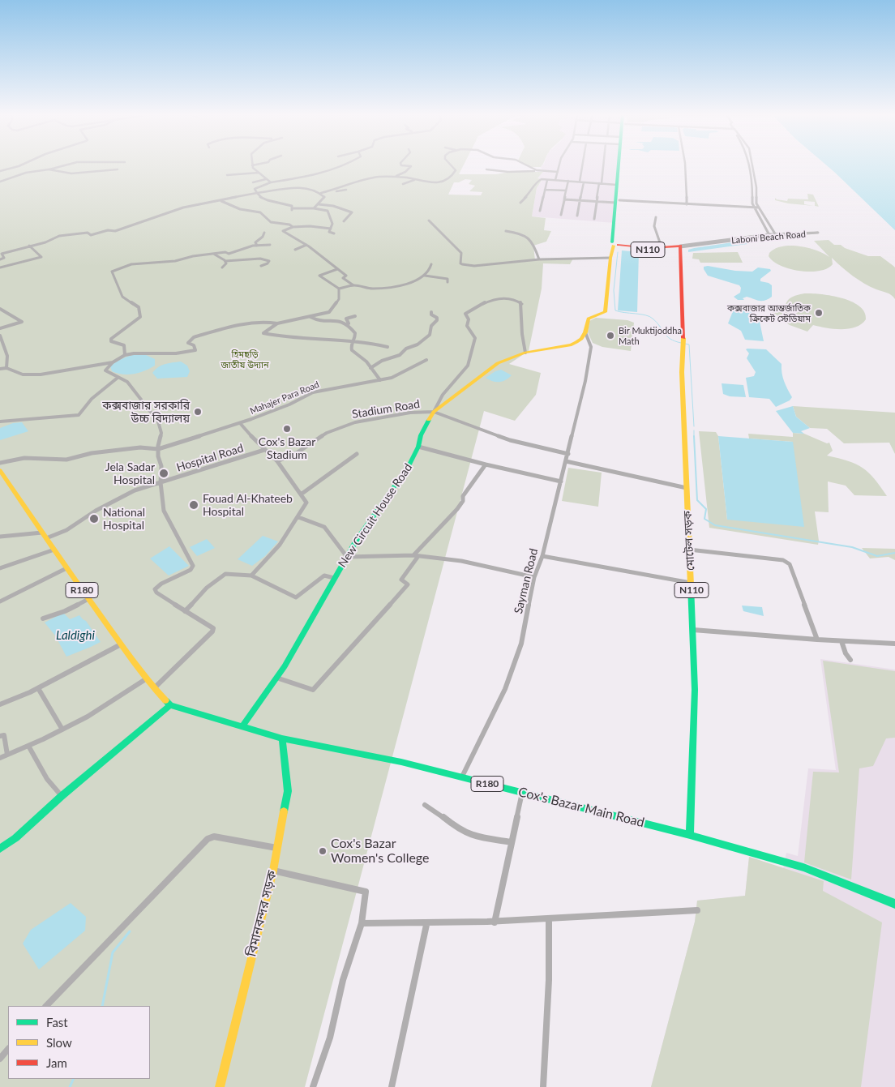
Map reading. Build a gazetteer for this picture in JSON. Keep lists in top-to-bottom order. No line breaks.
{"streets":{"main road":["Laboni Beach Road","N110","New Circuit House Road","মোটেল সড়ক","R180","Cox's Bazar Main Road","বিমানবন্দর সড়ক"],"street":["Mahajer Para Road","Stadium Road","Hospital Road","Sayman Road"]},"crossings":[["Laboni Beach Road","মোটেল সড়ক"],["Stadium Road","New Circuit House Road"],["Hospital Road","R180"],["New Circuit House Road","R180"],["মোটেল সড়ক","Cox's Bazar Main Road"],["Sayman Road","Cox's Bazar Main Road"],["R180","Cox's Bazar Main Road"],["R180","বিমানবন্দর সড়ক"],["Cox's Bazar Main Road","বিমানবন্দর সড়ক"]],"water":["Laldighi"],"parks":["হিমছড়ি জাতীয় উদ্যান"],"places":["কক্সবাজার আন্তর্জাতিক ক্রিকেট স্টেডিয়াম","Bir Muktijoddha Math","কক্সবাজার সরকারি উচ্চ বিদ্যালয়","Cox's Bazar Stadium","Jela Sadar Hospital","Fouad Al-Khateeb Hospital","National Hospital","Cox's Bazar Women's College"],"legend":["Fast","Slow","Jam"]}
